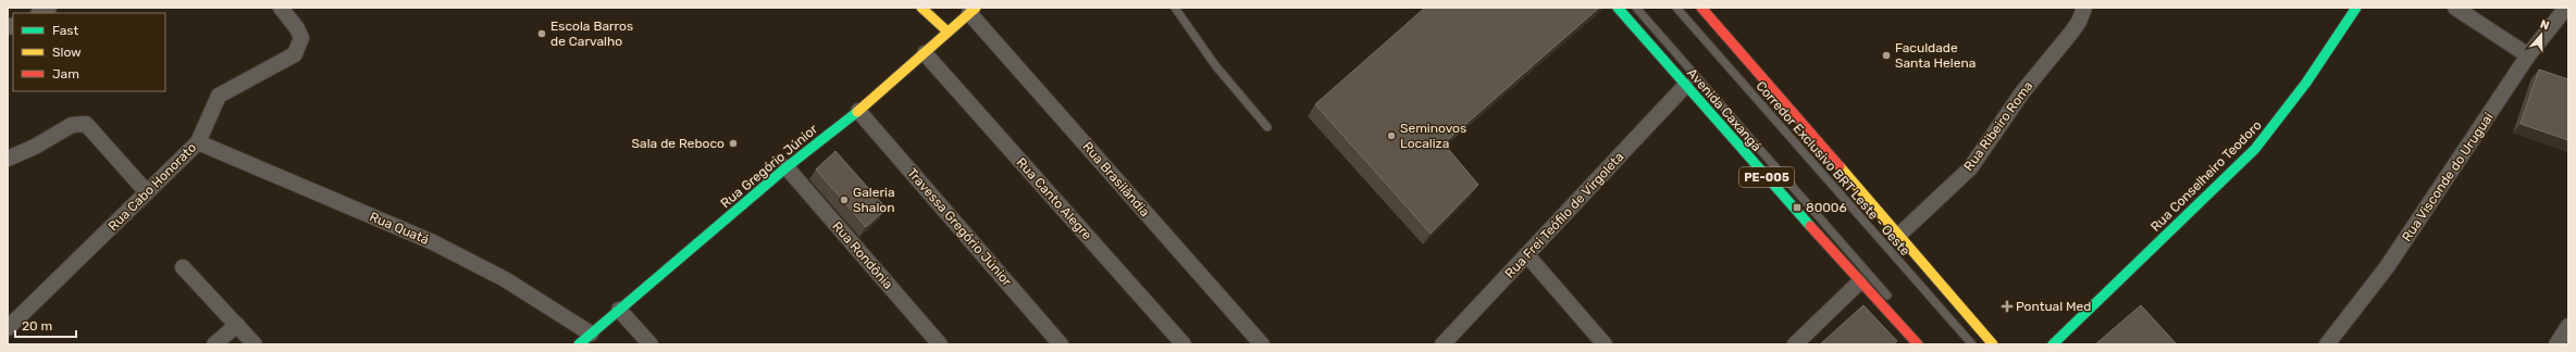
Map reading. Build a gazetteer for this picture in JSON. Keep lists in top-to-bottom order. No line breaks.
{"streets":{"main road":["Avenida Caxangá","Rua Gregório Júnior","Rua Conselheiro Teodoro","PE-005"],"street":["Rua Ribeiro Roma","Rua Visconde do Uruguai","Rua Brasilândia","Rua Cabo Honorato","Rua Canto Alegre","Rua Frei Teófilo de Virgoleta","Travessa Gregório Júnior","Rua Quatá","Rua Rondônia"],"lane":["Corredor Exclusivo BRT Leste - Oeste"]},"crossings":[["Avenida Caxangá","Rua Frei Teófilo de Virgoleta"],["Rua Gregório Júnior","Rua Brasilândia"],["Rua Gregório Júnior","Rua Canto Alegre"],["Rua Gregório Júnior","Travessa Gregório Júnior"],["Rua Gregório Júnior","Rua Quatá"],["Rua Gregório Júnior","Rua Rondônia"],["Rua Cabo Honorato","Rua Quatá"]],"places":{"other":["Escola Barros de Carvalho","Faculdade Santa Helena","Seminovos Localiza","Sala de Reboco","Galeria Shalon"],"transit":["80006"],"health":["Pontual Med"]},"legend":["Fast","Slow","Jam"],"scale_bar":"20 m","north":"top"}
